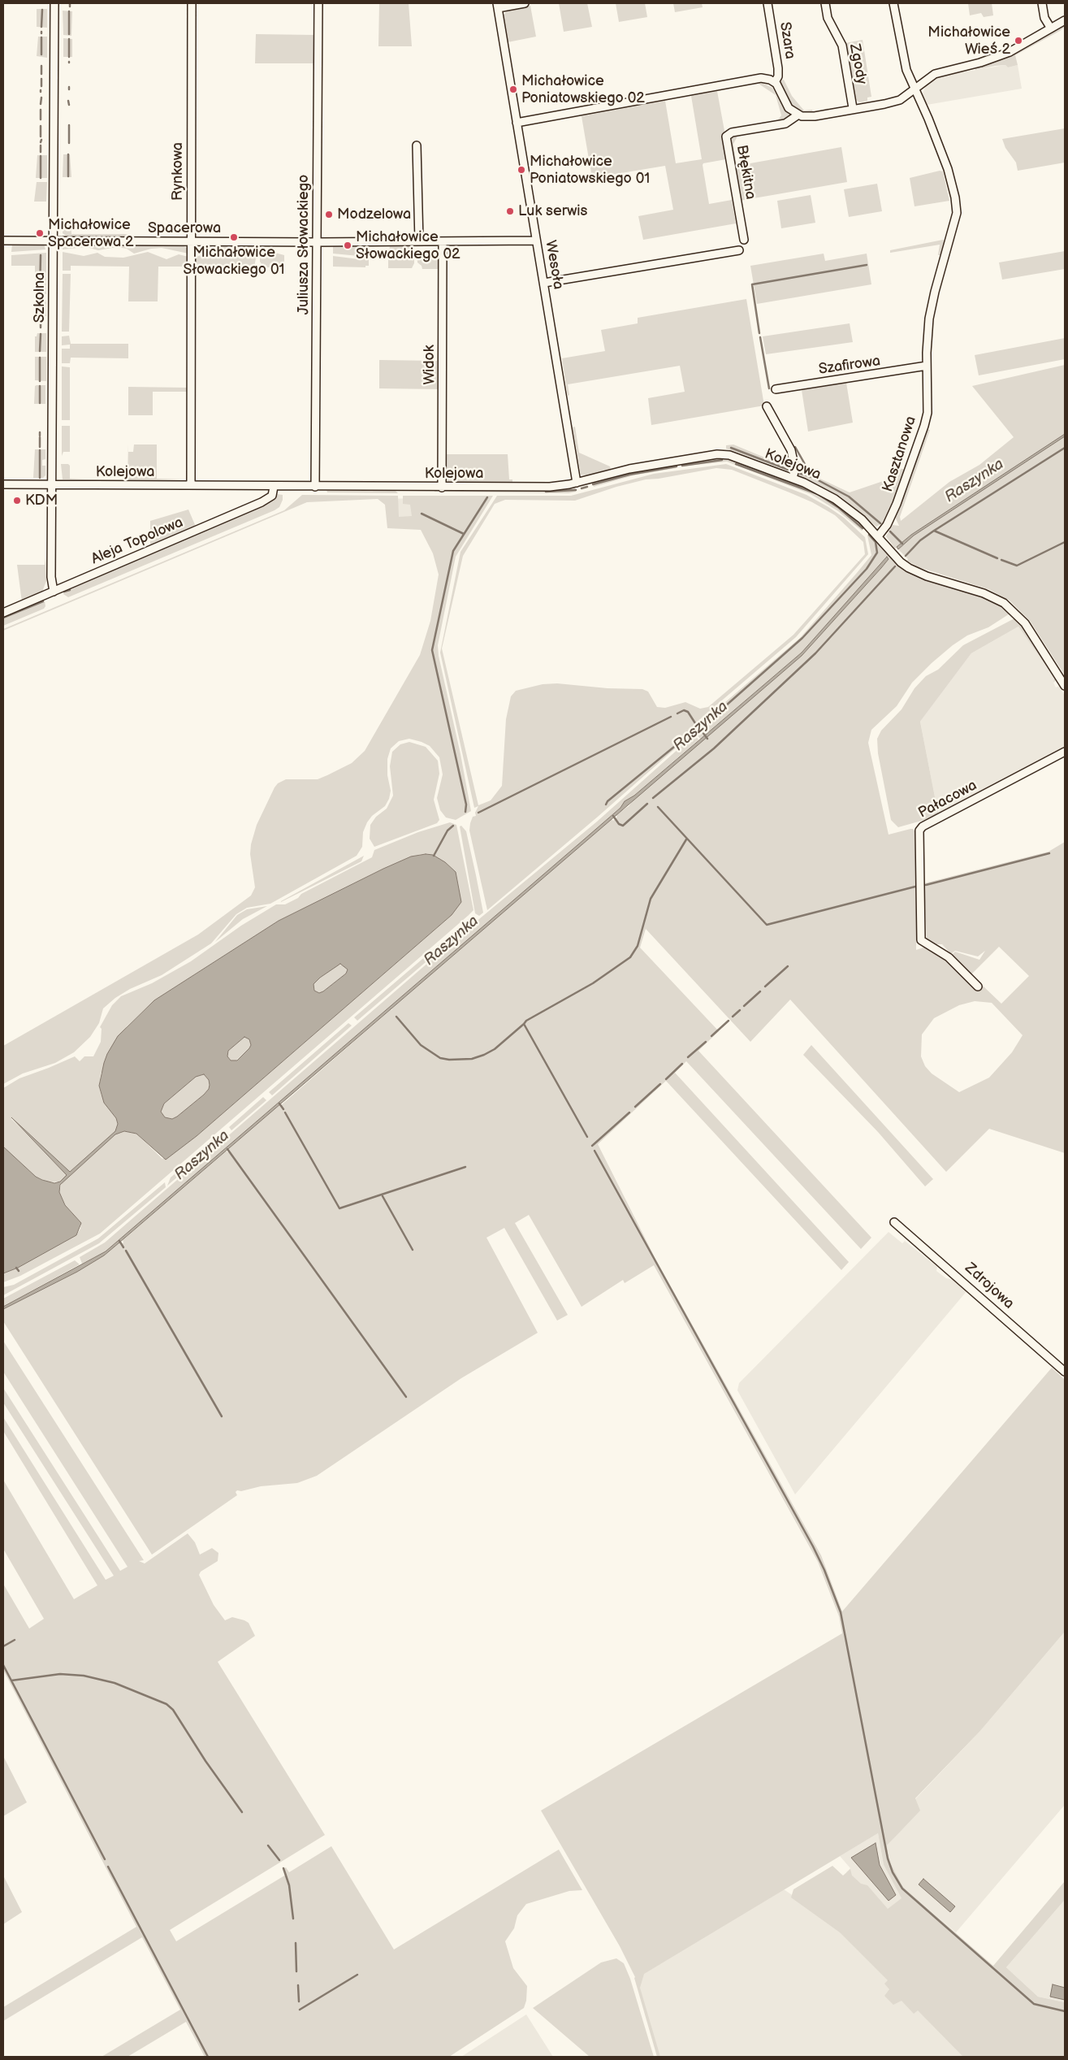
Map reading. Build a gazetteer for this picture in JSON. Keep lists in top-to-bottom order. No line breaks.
{"streets":{"street":["Szara","Zgody","Rynkowa","Błękitna","Spacerowa","Juliusza Słowackiego","Wesoła","Szkolna","Widok","Szafirowa","Kasztanowa","Kolejowa","Aleja Topolowa","Pałacowa","Zdrojowa"]},"crossings":[["Rynkowa","Spacerowa"],["Rynkowa","Kolejowa"],["Spacerowa","Juliusza Słowackiego"],["Spacerowa","Wesoła"],["Spacerowa","Szkolna"],["Spacerowa","Widok"],["Juliusza Słowackiego","Kolejowa"],["Wesoła","Kolejowa"],["Szkolna","Kolejowa"],["Szkolna","Aleja Topolowa"],["Widok","Kolejowa"],["Szafirowa","Kasztanowa"],["Kasztanowa","Kolejowa"],["Kolejowa","Aleja Topolowa"]],"water":["Raszynka"],"places":["Michałowice Wieś 2","Michałowice Poniatowskiego 02","Michałowice Poniatowskiego 01","Luk serwis","Modzelowa","Michałowice Spacerowa 2","Michałowice Słowackiego 01","Michałowice Słowackiego 02","KDM"]}
